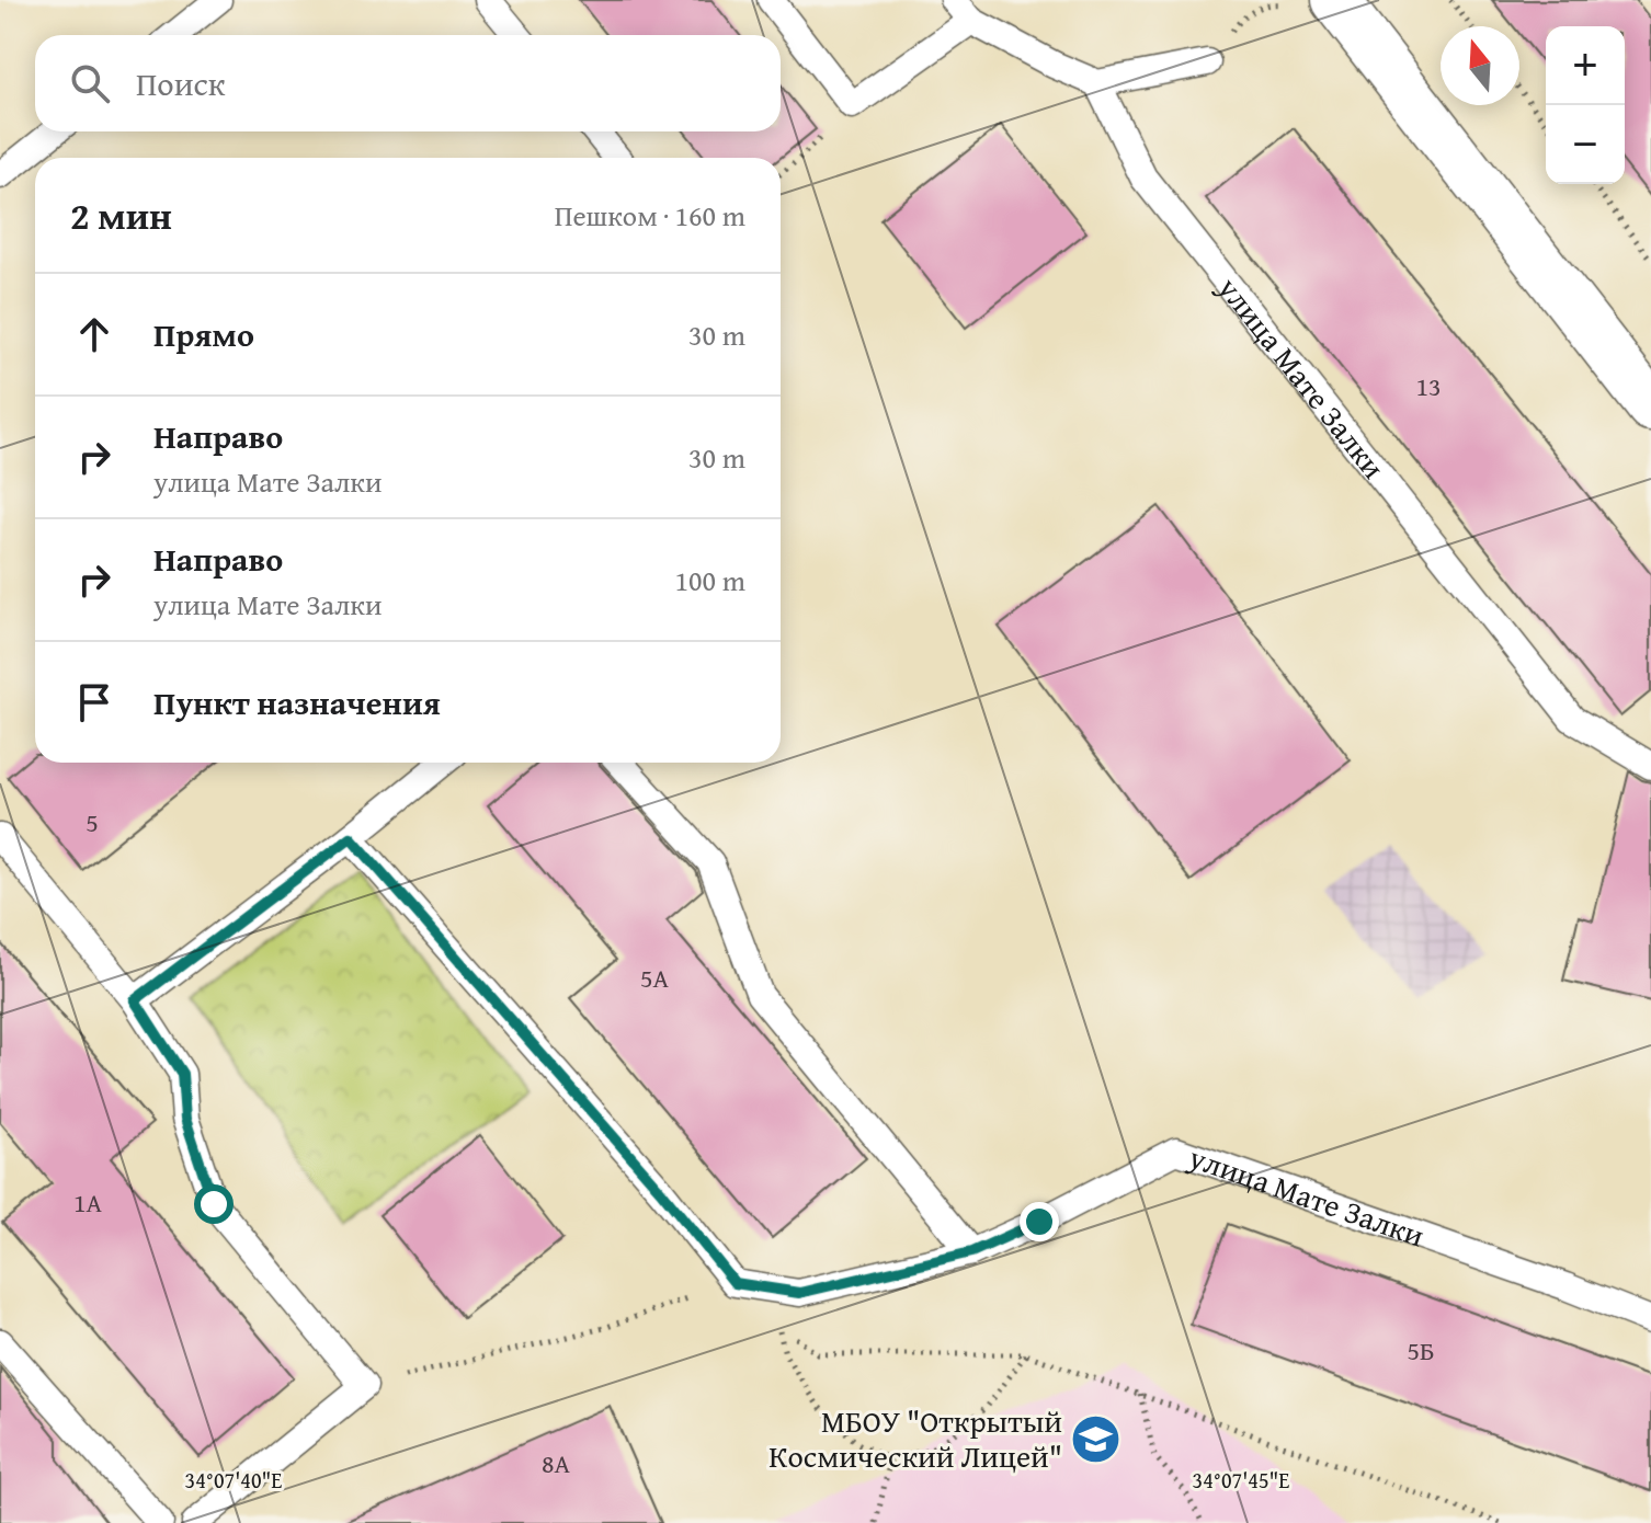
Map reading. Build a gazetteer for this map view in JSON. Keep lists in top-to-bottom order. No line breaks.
{"streets":{"lane":["улица Мате Залки"]},"places":{"school or university":["МБОУ \"Открытый Космический Лицей\""]},"house_numbers":["13","5","5А","1А","5Б","8А"],"north":"top","page":{"map_buttons":["+","−"],"search":"Поиск","heading":["2 мин","Пешком · 160 m"],"list":[["Прямо","30 m"],["Направо","улица Мате Залки","30 m"],["Направо","улица Мате Залки","100 m"],"Пункт назначения"]},"coordinates":["34°07'40\"E","34°07'45\"E"]}
